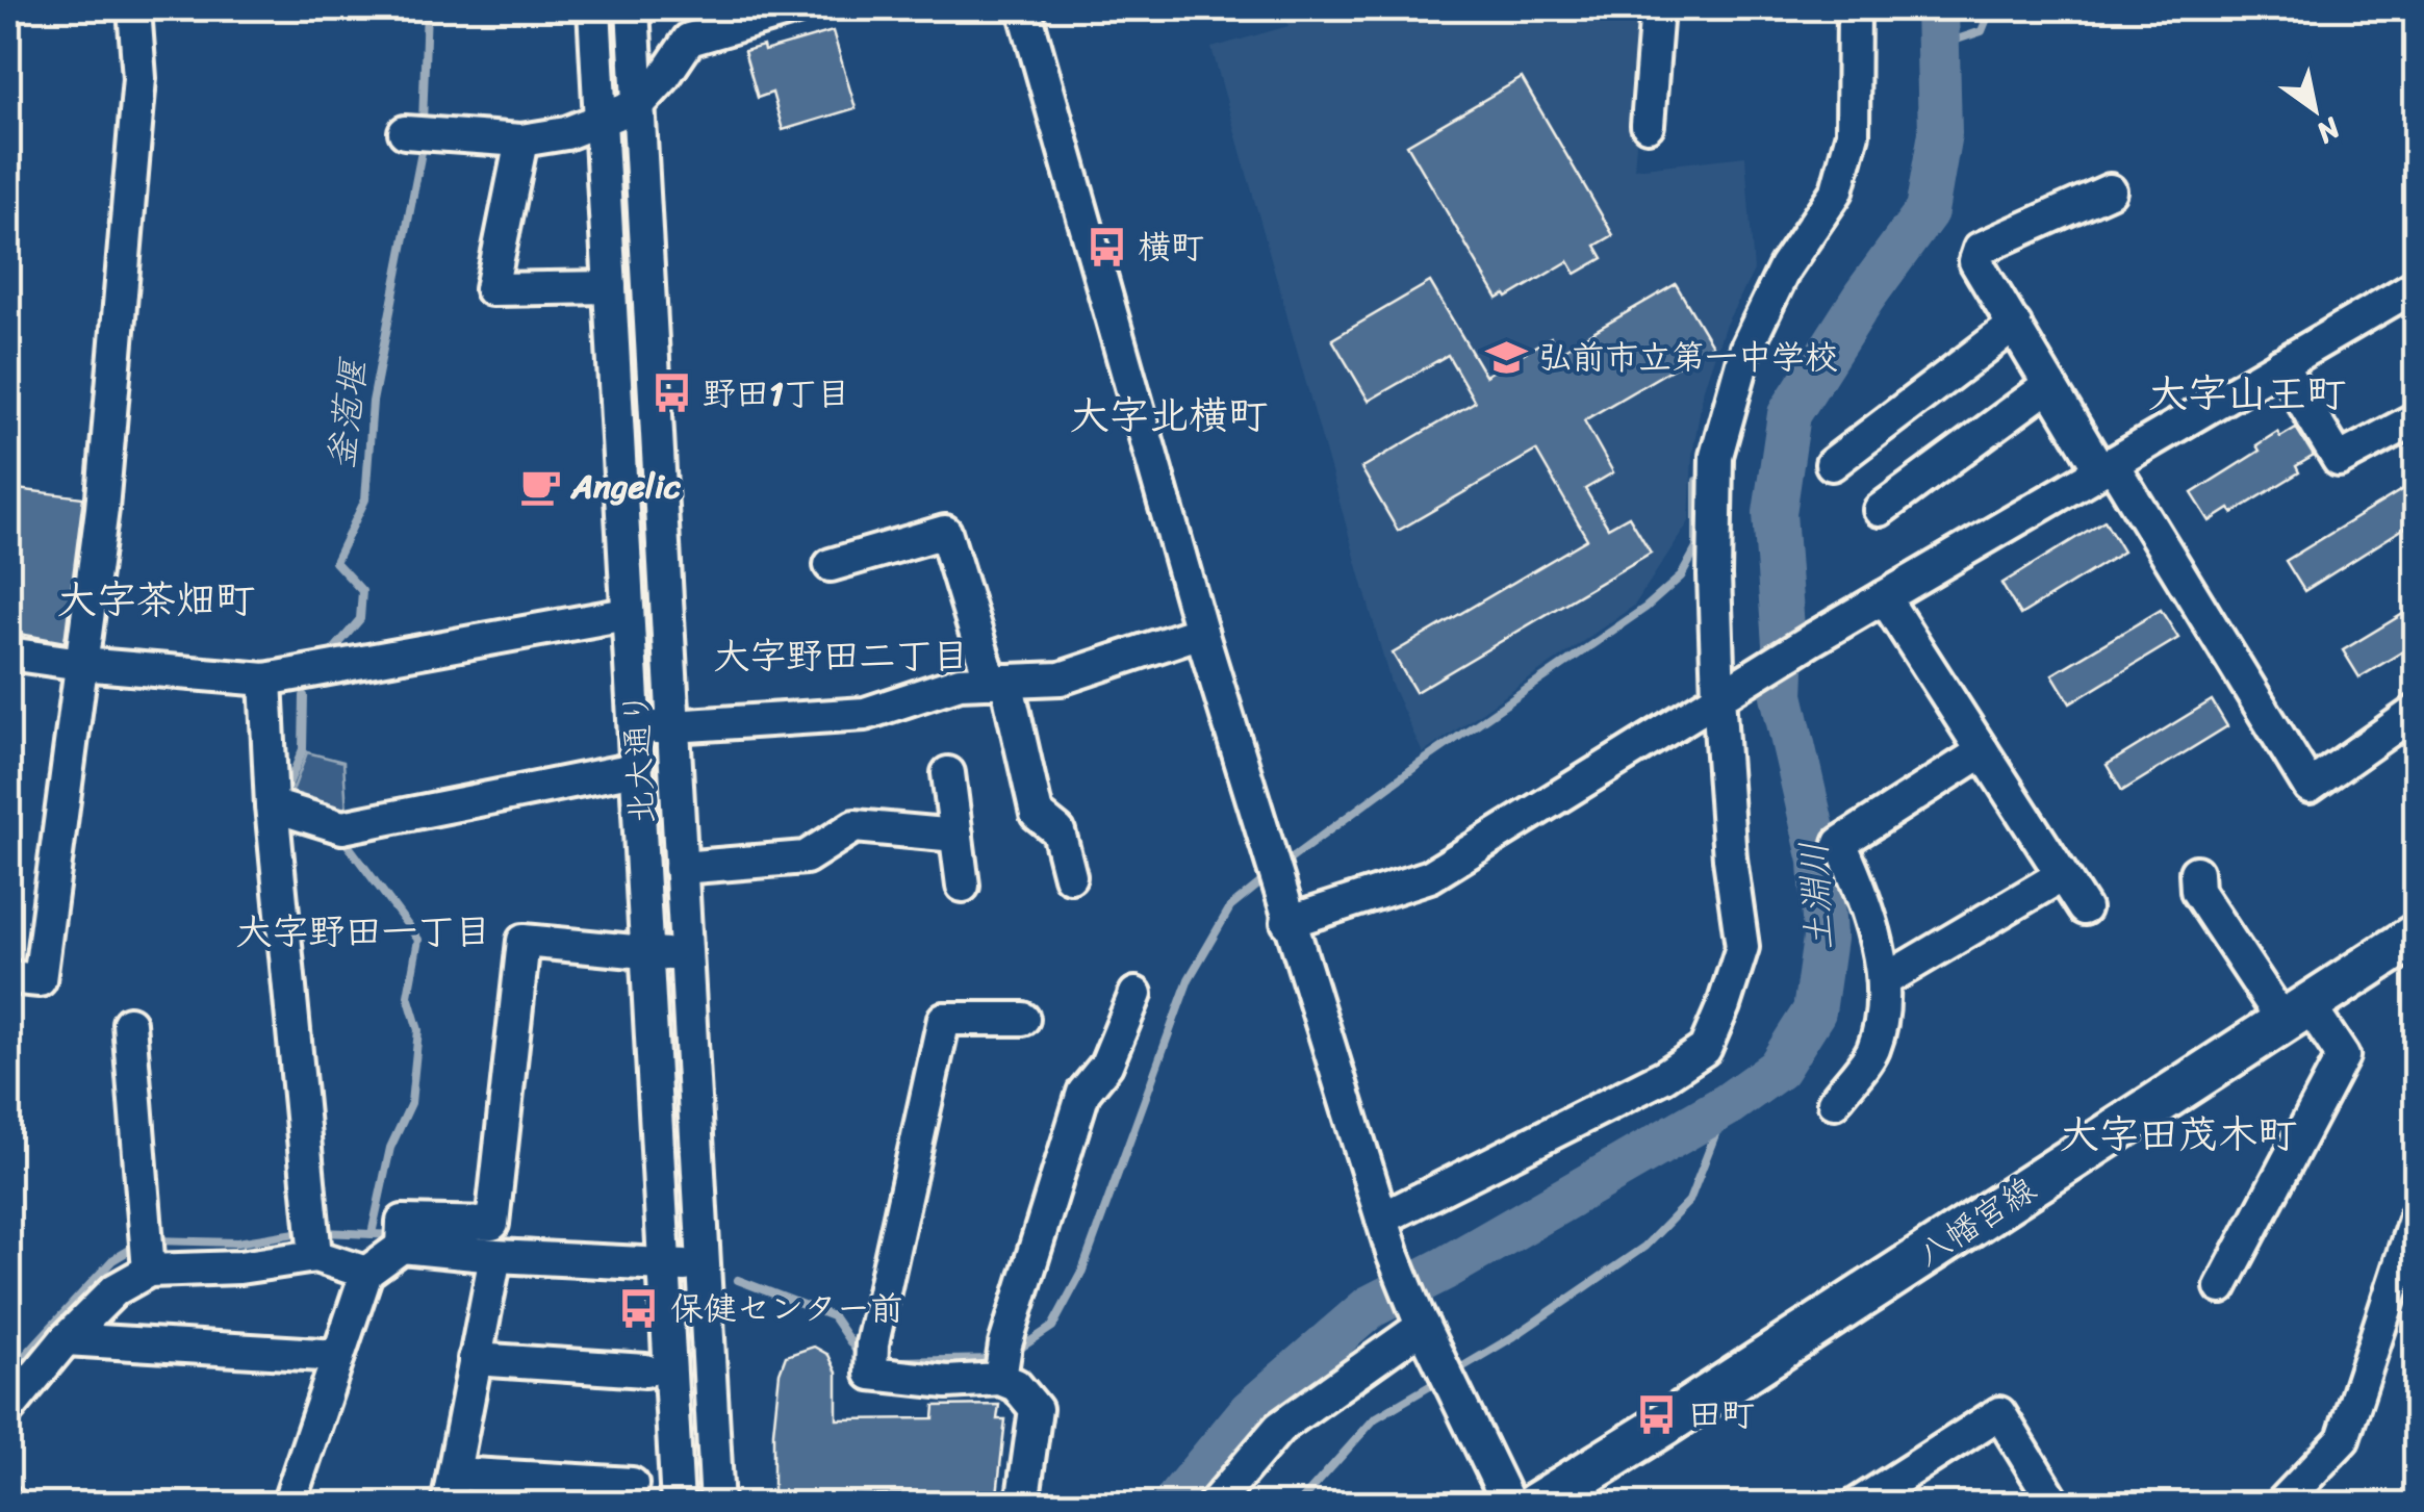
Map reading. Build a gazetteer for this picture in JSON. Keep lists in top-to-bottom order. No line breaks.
{"streets":{"main road":["八幡宮線"],"street":["北大通り"]},"districts":["大字山王町","大字北横町","大字茶畑町","大字野田二丁目","大字野田一丁目","大字田茂木町"],"water":["釜萢堰","土淵川"],"places":{"bus stop":["横町","野田1丁目","保健センター前","田町"],"school or university":["弘前市立第一中学校"],"cafe":["Angelic"]},"north":"bottom right"}
